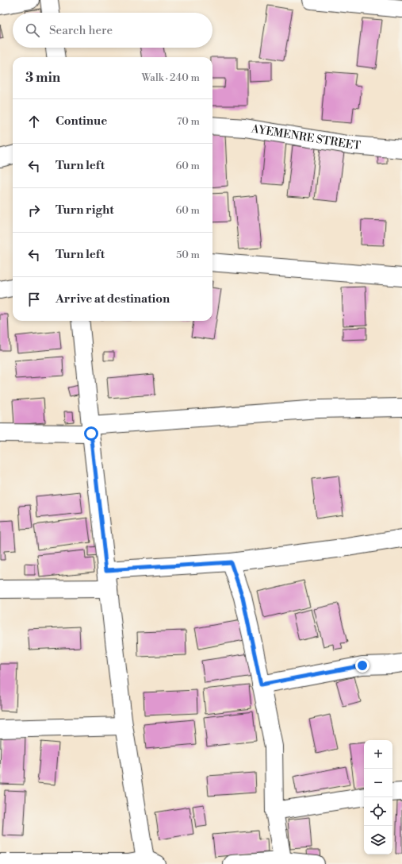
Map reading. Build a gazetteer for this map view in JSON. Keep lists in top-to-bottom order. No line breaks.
{"streets":{"street":["AYEMENRE STREET"]},"page":{"search":"Search here","heading":["3 min","Walk · 240 m"],"list":[["Continue","70 m"],["Turn left","60 m"],["Turn right","60 m"],["Turn left","50 m"],"Arrive at destination"],"map_buttons":["+","−"]}}
